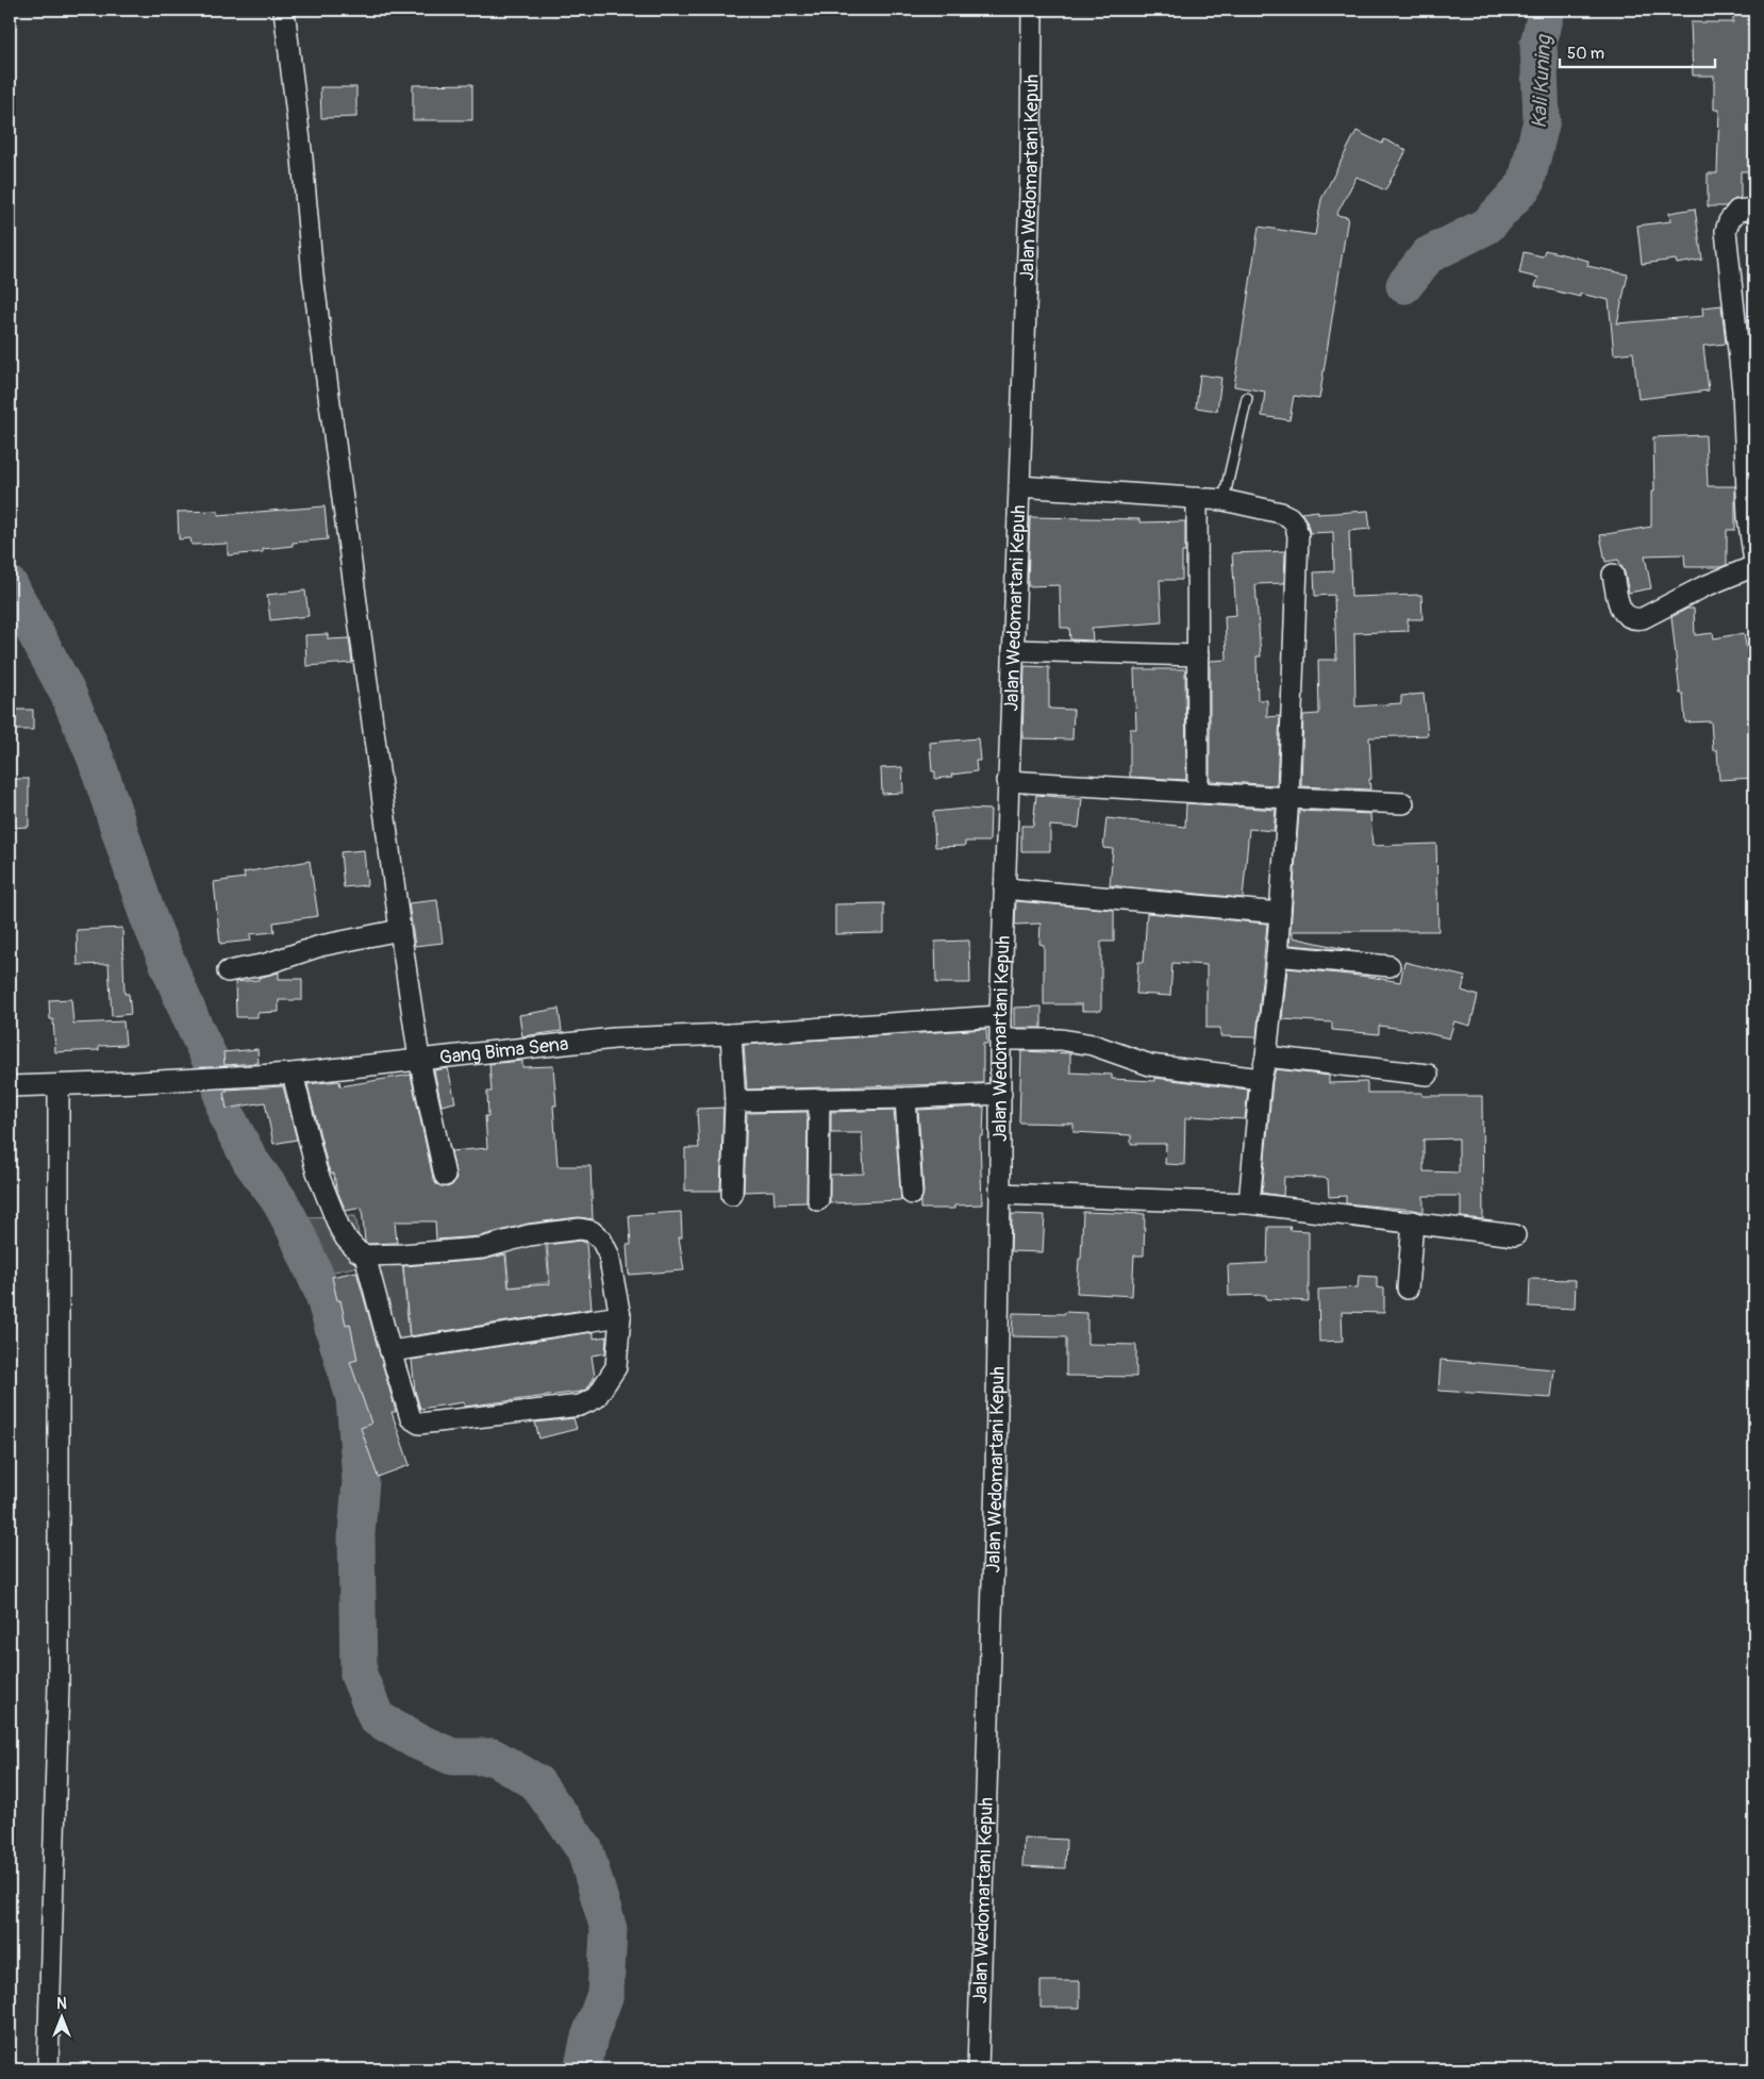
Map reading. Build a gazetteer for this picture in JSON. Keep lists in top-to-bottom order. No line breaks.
{"streets":{"street":["Jalan Wedomartani Kepuh","Gang Bima Sena"]},"crossings":[["Jalan Wedomartani Kepuh","Gang Bima Sena"]],"water":["Kali Kuning"],"scale_bar":"50 m","north":"top"}
